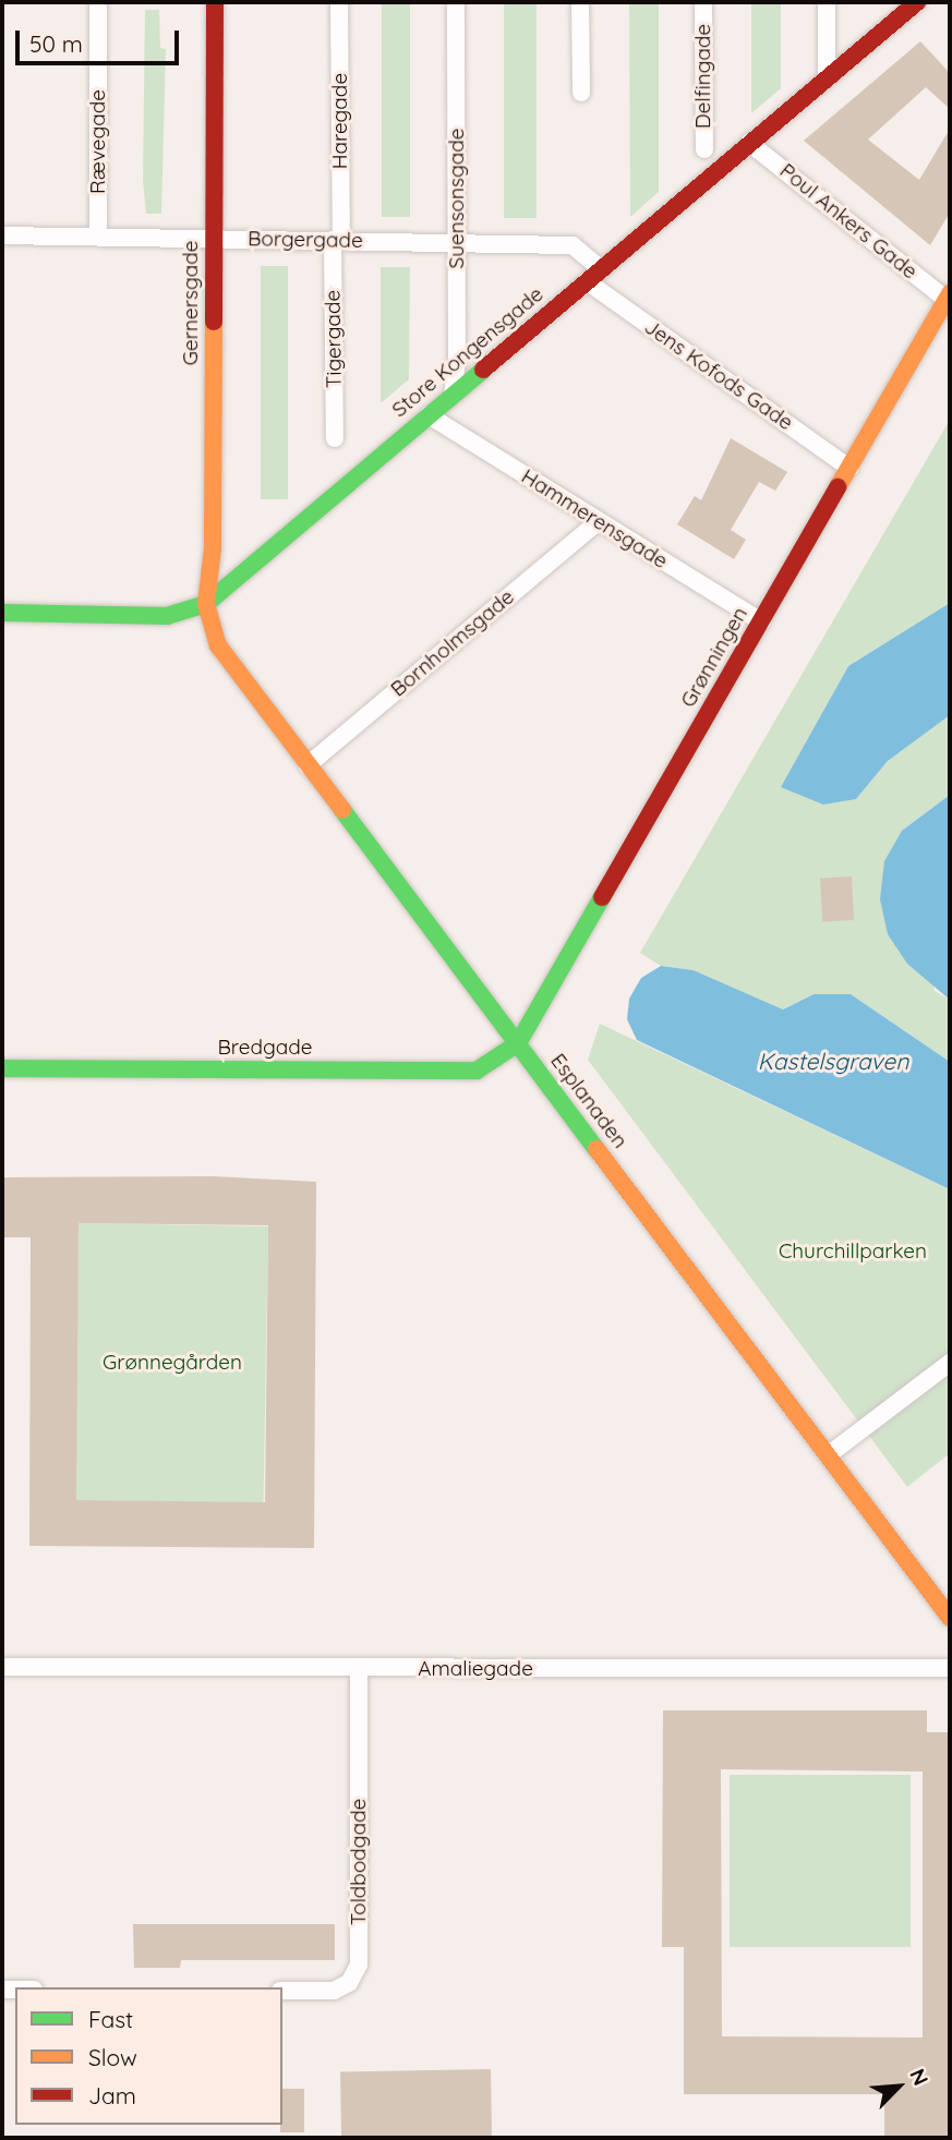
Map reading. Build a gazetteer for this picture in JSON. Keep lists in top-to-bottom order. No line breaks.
{"streets":{"main road":["Gernersgade","Store Kongensgade","Grønningen","Bredgade","Esplanaden"],"street":["Delfingade","Haregade","Rævegade","Suensonsgade","Poul Ankers Gade","Borgergade","Tigergade","Jens Kofods Gade","Hammerensgade","Bornholmsgade","Amaliegade","Toldbodgade"]},"crossings":[["Haregade","Borgergade"],["Haregade","Tigergade"],["Rævegade","Borgergade"],["Suensonsgade","Borgergade"],["Suensonsgade","Store Kongensgade"],["Poul Ankers Gade","Store Kongensgade"],["Poul Ankers Gade","Grønningen"],["Borgergade","Gernersgade"],["Borgergade","Tigergade"],["Borgergade","Store Kongensgade"],["Borgergade","Jens Kofods Gade"],["Gernersgade","Store Kongensgade"],["Gernersgade","Esplanaden"],["Store Kongensgade","Jens Kofods Gade"],["Store Kongensgade","Hammerensgade"],["Store Kongensgade","Esplanaden"],["Jens Kofods Gade","Grønningen"],["Hammerensgade","Bornholmsgade"],["Hammerensgade","Grønningen"],["Bornholmsgade","Esplanaden"],["Grønningen","Bredgade"],["Grønningen","Esplanaden"],["Bredgade","Esplanaden"],["Amaliegade","Toldbodgade"]],"water":["Kastelsgraven"],"parks":["Churchillparken","Grønnegården"],"legend":["Fast","Slow","Jam"],"scale_bar":"50 m","north":"top right"}
